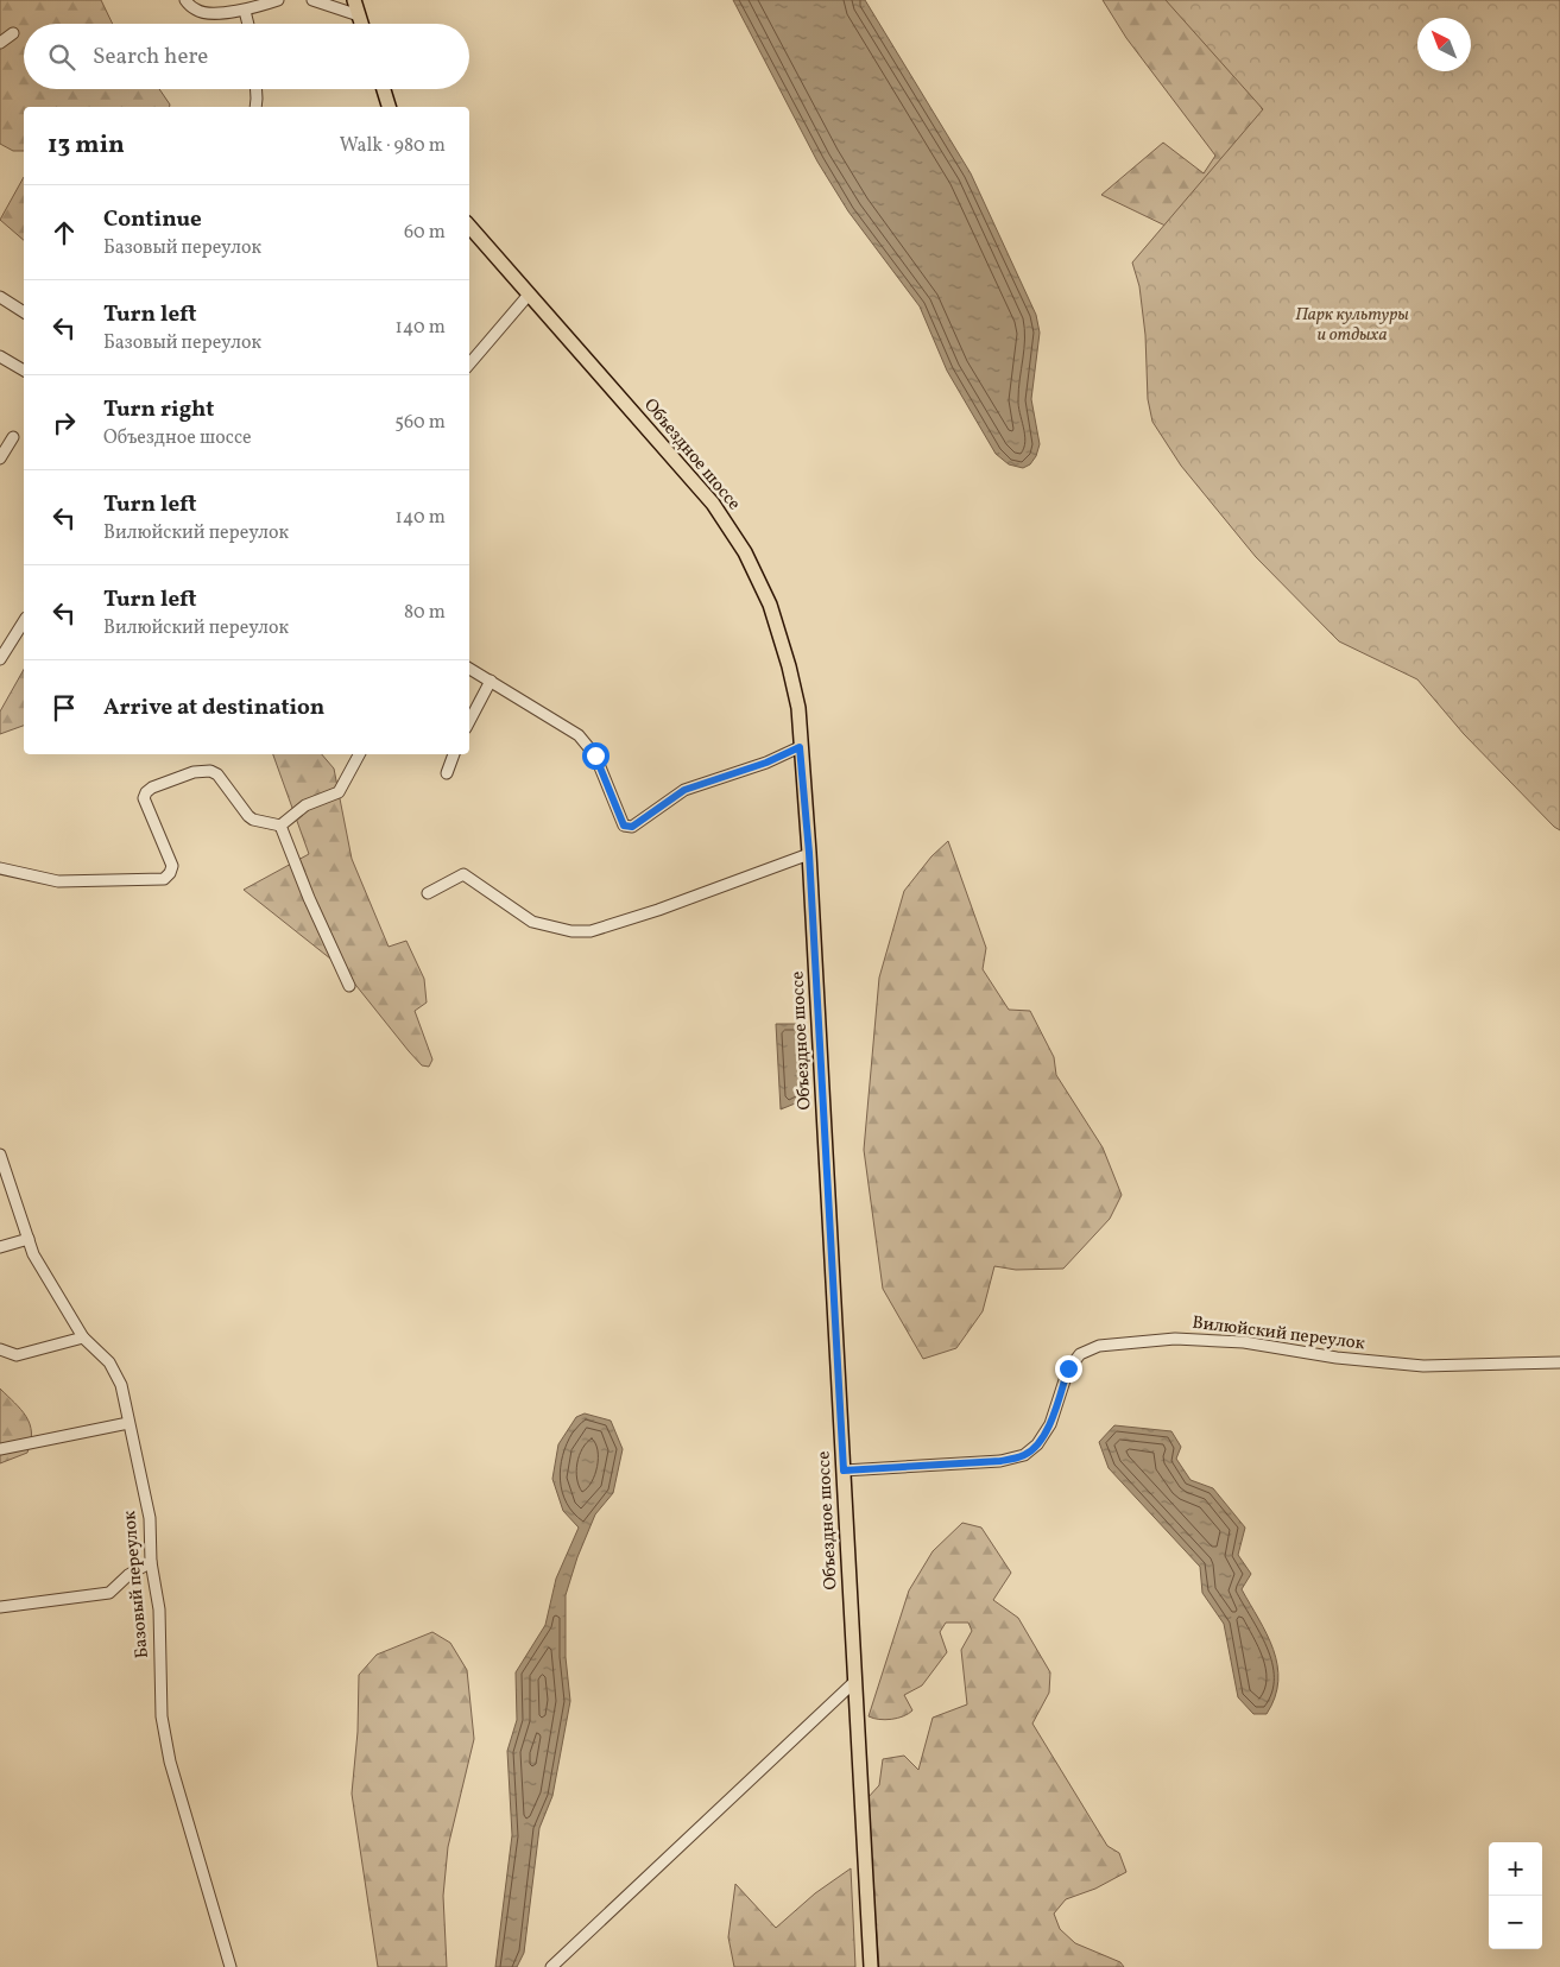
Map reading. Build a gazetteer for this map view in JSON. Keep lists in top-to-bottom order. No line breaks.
{"streets":{"main road":["Объездное шоссе"],"street":["Вилюйский переулок","Базовый переулок"]},"crossings":[["Объездное шоссе","Вилюйский переулок"]],"parks":["Парк культуры и отдыха"],"north":"top left","page":{"search":"Search here","heading":["13 min","Walk · 980 m"],"list":[["Continue","Базовый переулок","60 m"],["Turn left","Базовый переулок","140 m"],["Turn right","Объездное шоссе","560 m"],["Turn left","Вилюйский переулок","140 m"],["Turn left","Вилюйский переулок","80 m"],"Arrive at destination"],"map_buttons":["+","−"]}}
